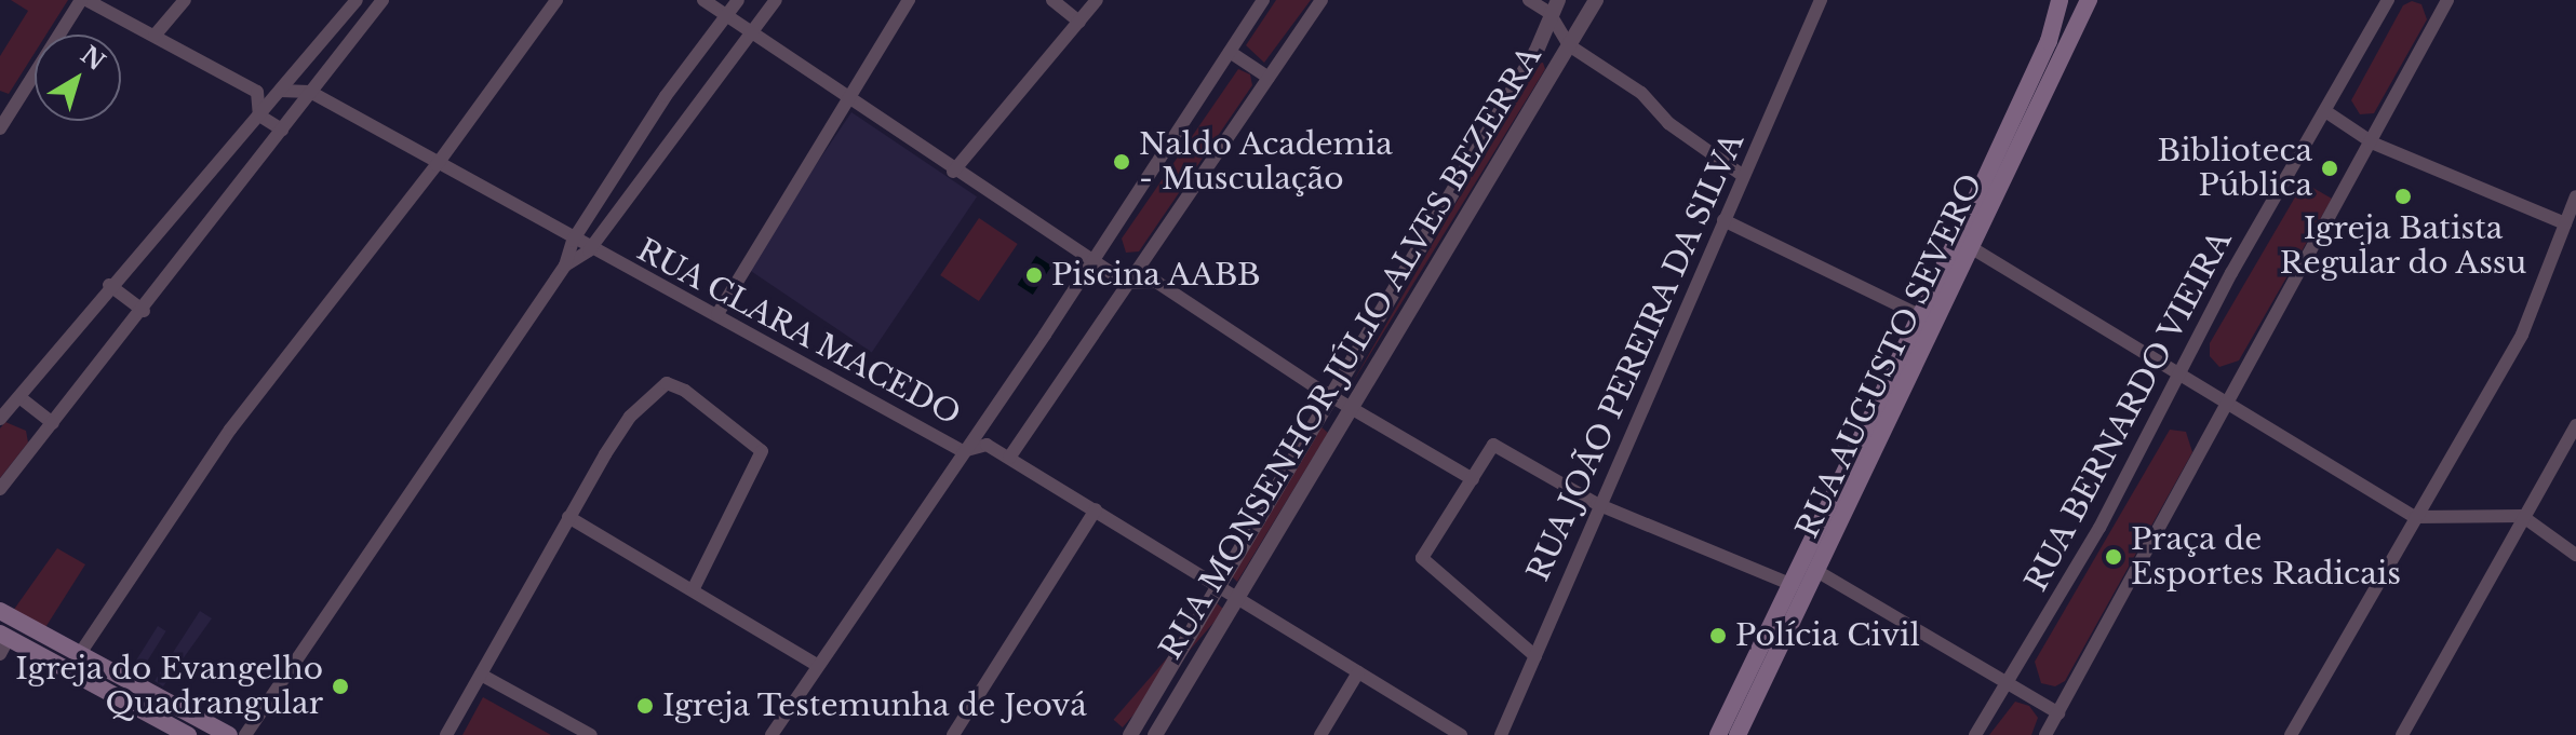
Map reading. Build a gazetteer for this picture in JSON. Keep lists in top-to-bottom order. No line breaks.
{"streets":{"main road":["RUA AUGUSTO SEVERO"],"street":["RUA CLARA MACEDO","RUA MONSENHOR JÚLIO ALVES BEZERRA","RUA JOÃO PEREIRA DA SILVA","RUA BERNARDO VIEIRA"]},"crossings":[["RUA CLARA MACEDO","RUA MONSENHOR JÚLIO ALVES BEZERRA"]],"places":["Naldo Academia - Musculação","Biblioteca Pública","Igreja Batista Regular do Assu","Piscina AABB","Praça de Esportes Radicais","Polícia Civil","Igreja do Evangelho Quadrangular","Igreja Testemunha de Jeová"],"north":"top right"}
